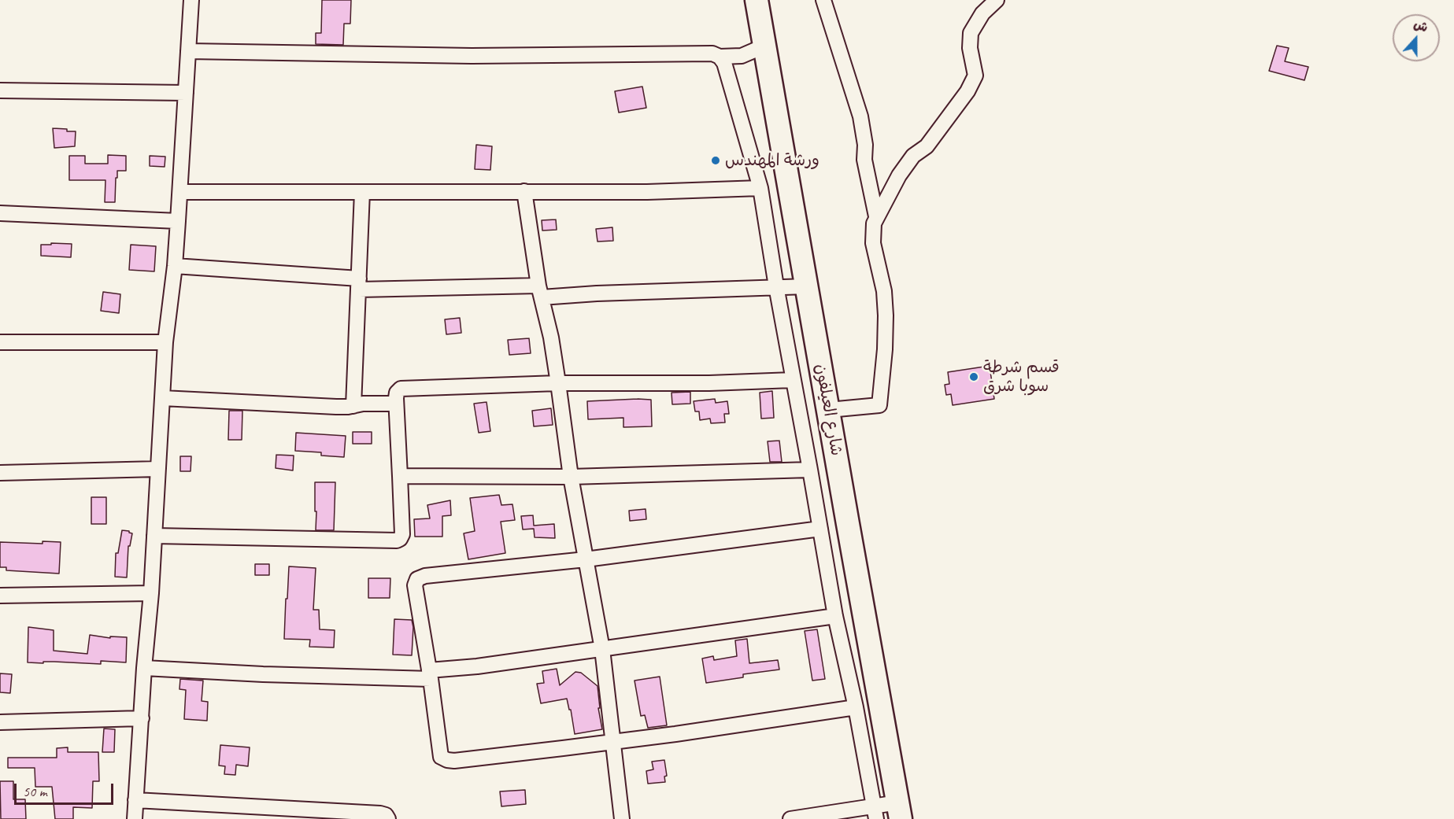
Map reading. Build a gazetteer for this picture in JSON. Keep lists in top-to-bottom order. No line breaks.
{"streets":{"highway":["شارع العيلفون"]},"places":["ورشة المهندس","قسم شرطة سوبا شرق"],"scale_bar":"50 m","north":"top"}
